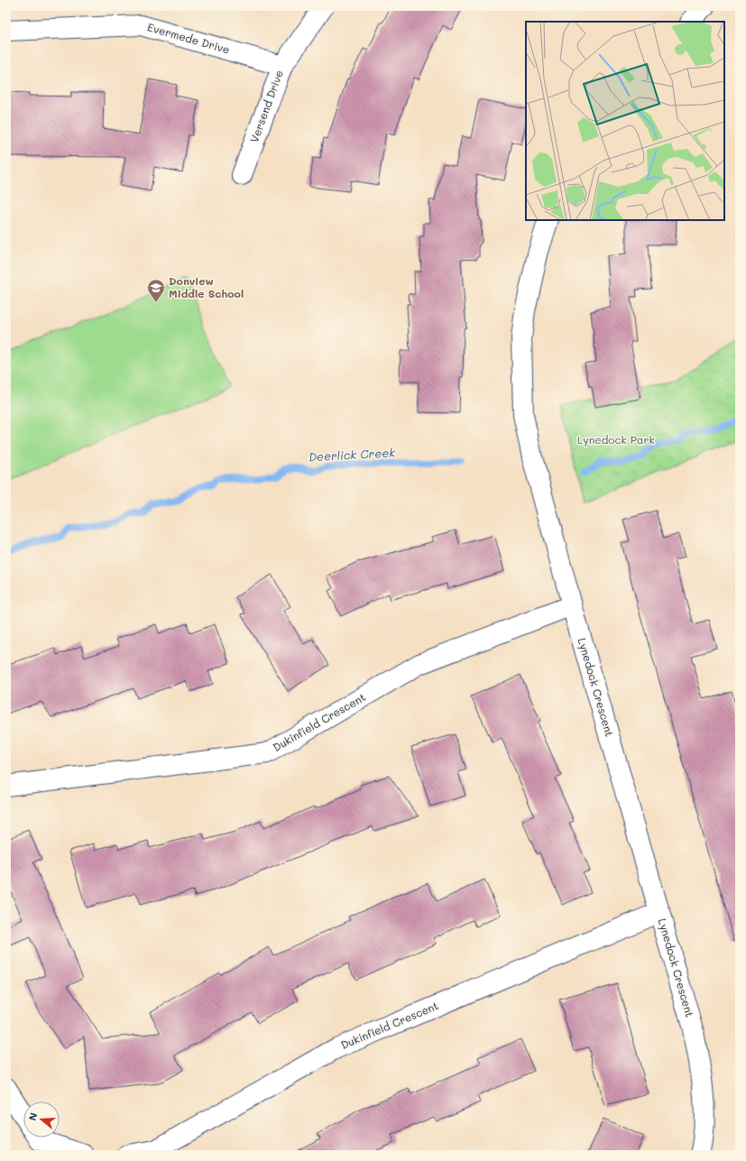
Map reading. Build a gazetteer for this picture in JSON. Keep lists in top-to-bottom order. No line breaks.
{"streets":{"street":["Evermede Drive","Versend Drive","Lynedock Crescent","Dukinfield Crescent"]},"crossings":[["Evermede Drive","Versend Drive"],["Lynedock Crescent","Dukinfield Crescent"]],"water":["Deerlick Creek"],"parks":["Lynedock Park"],"places":{"school or university":["Donview Middle School"]},"north":"left"}
